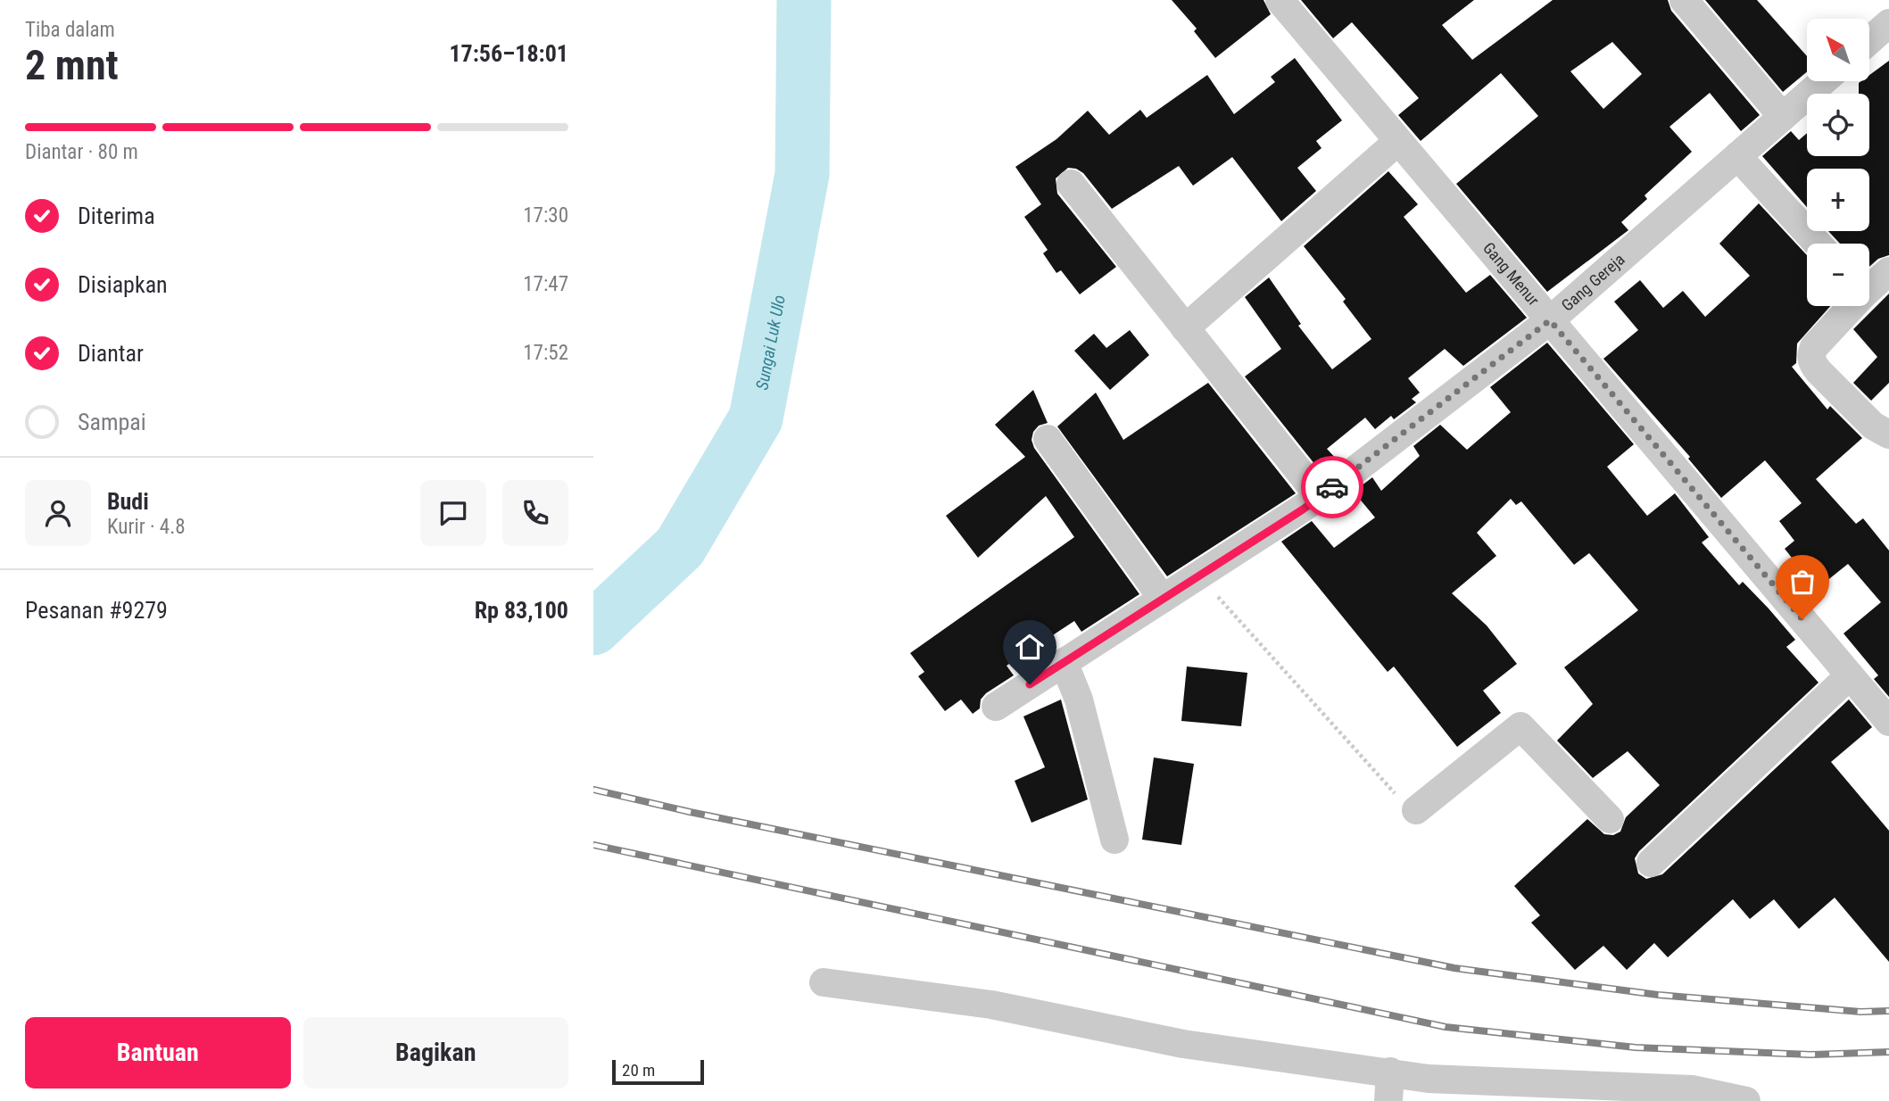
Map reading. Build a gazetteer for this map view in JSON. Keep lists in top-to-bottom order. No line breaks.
{"streets":{"street":["Gang Menur","Gang Gereja"]},"crossings":[["Gang Menur","Gang Gereja"]],"water":["Sungai Luk Ulo"],"scale_bar":"20 m","north":"top left","page":{"heading":["2 mnt","Tiba dalam","17:56–18:01"],"panel":["Budi","Kurir · 4.8","Pesanan #9279","Rp 83,100"],"map_buttons":["+","−"],"bar":"Diantar · 80 m","list":[["Diterima","17:30"],["Disiapkan","17:47"],["Diantar","17:52"],"Sampai"],"buttons":["Bantuan","Bagikan"],"scale":"20 m"}}
